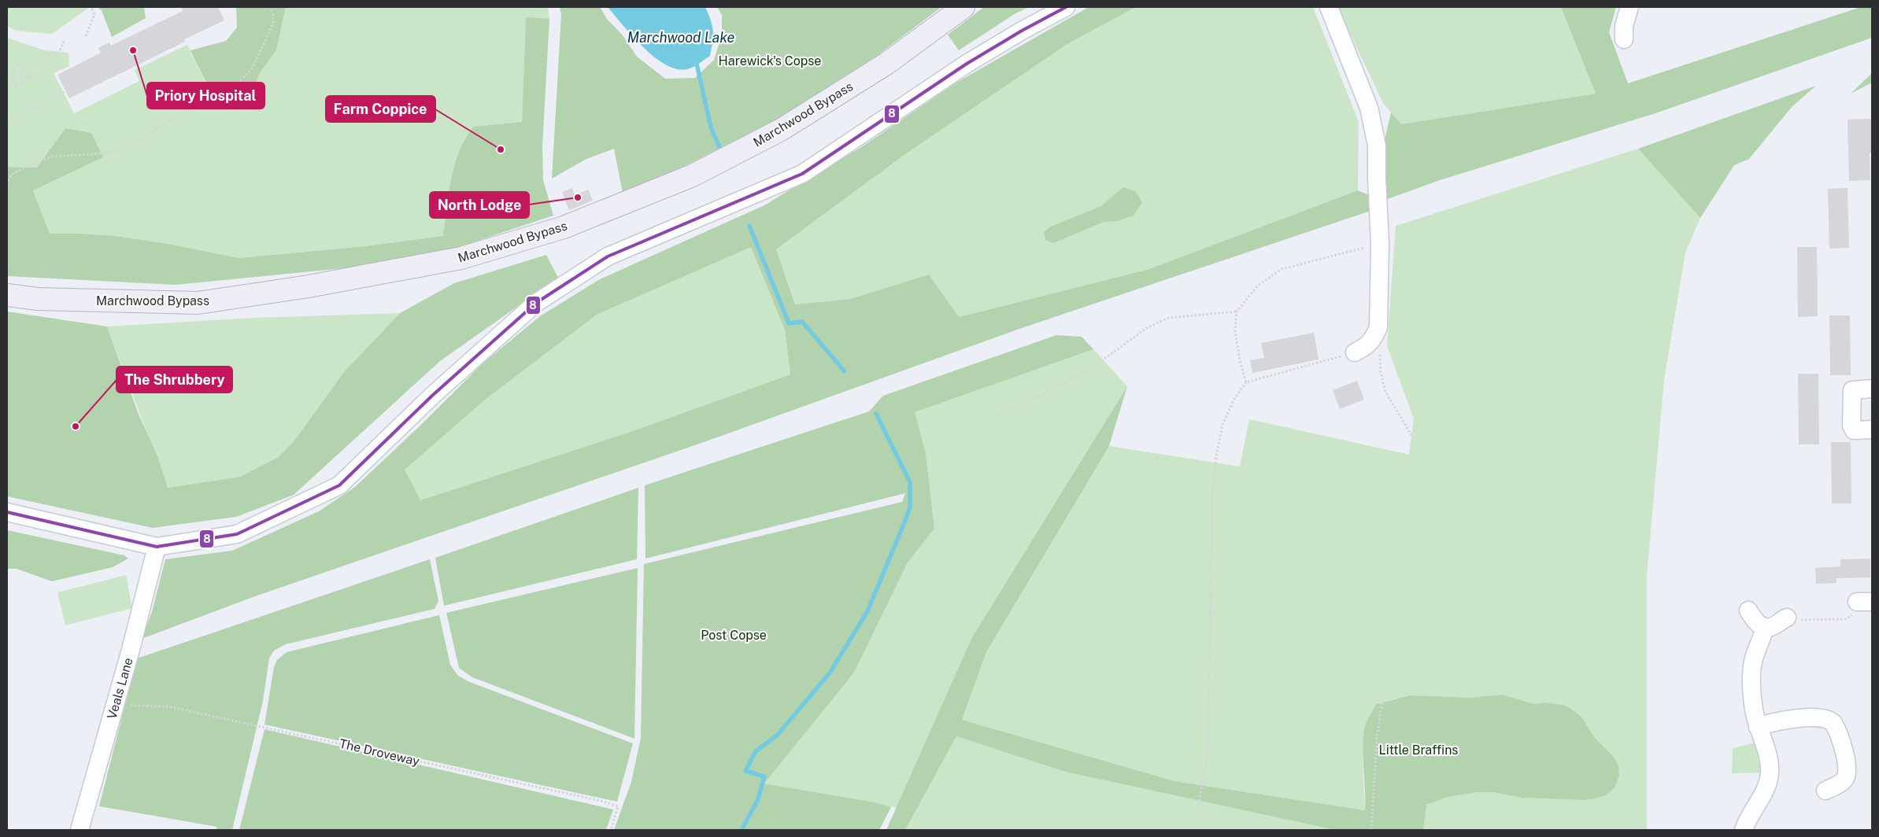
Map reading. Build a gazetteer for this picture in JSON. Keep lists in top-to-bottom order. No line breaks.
{"streets":{"main road":["Marchwood Bypass"],"street":["Veals Lane"],"path":["The Droveway"]},"crossings":[["Veals Lane","The Droveway"]],"water":["Marchwood Lake"],"parks":["Harewick's Copse","Post Copse","Little Braffins"],"places":["Priory Hospital","Farm Coppice","North Lodge","The Shrubbery"],"lines":["transit line 8"]}
